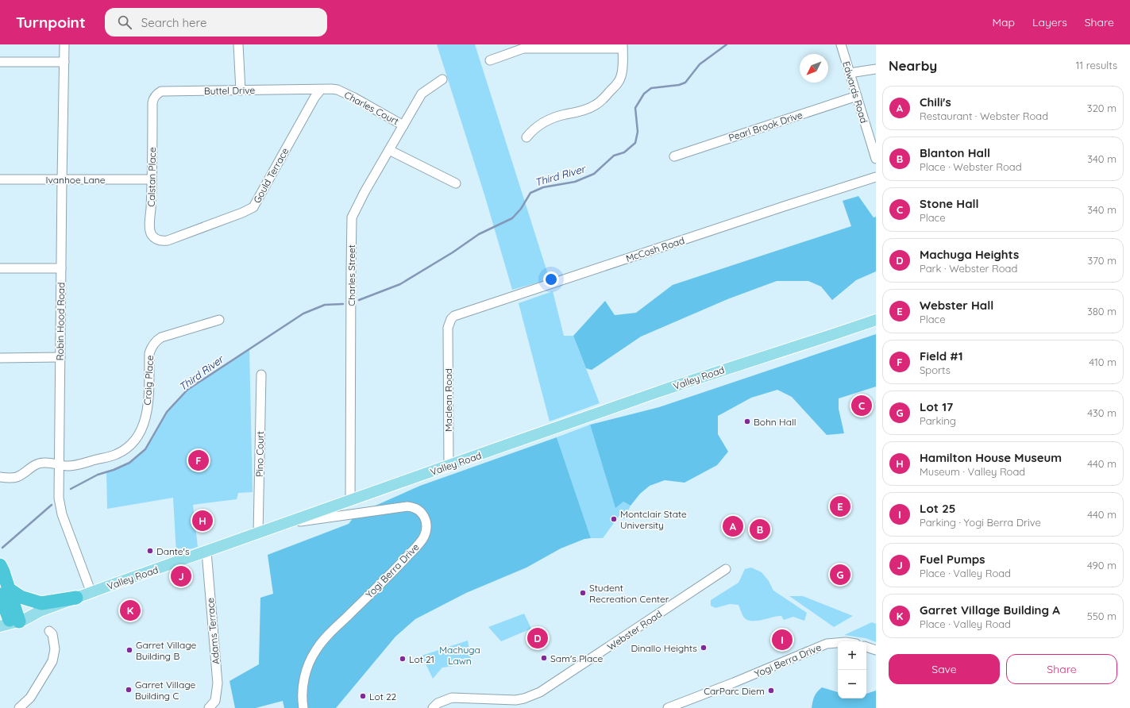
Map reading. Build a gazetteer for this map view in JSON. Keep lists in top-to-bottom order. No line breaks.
{"streets":{"main road":["Valley Road"],"street":["Buttel Drive","Edwards Road","Charles Court","Pearl Brook Drive","Gould Terrace","Calstan Place","Ivanhoe Lane","McCosh Road","Charles Street","Robin Hood Road","Craig Place","Maclean Road","Pino Court","Yogi Berra Drive","Webster Road","Adams Terrace"]},"crossings":[["Buttel Drive","Charles Court"],["Buttel Drive","Gould Terrace"],["Buttel Drive","Calstan Place"],["Edwards Road","Pearl Brook Drive"],["Charles Court","Gould Terrace"],["Charles Court","Charles Street"],["Gould Terrace","Calstan Place"],["Calstan Place","Ivanhoe Lane"],["Ivanhoe Lane","Robin Hood Road"],["McCosh Road","Maclean Road"],["Charles Street","Valley Road"],["Robin Hood Road","Valley Road"],["Robin Hood Road","Craig Place"],["Valley Road","Maclean Road"],["Valley Road","Pino Court"],["Valley Road","Yogi Berra Drive"],["Valley Road","Adams Terrace"]],"water":["Third River"],"parks":["Machuga Lawn"],"places":["Bohn Hall","Montclair State University","Dante's","Student Recreation Center","Dinallo Heights","Garret Village Building B","Sam's Place","Lot 21","Garret Village Building C","CarParc Diem","Lot 22"],"north":"bottom left","page":{"header":"Turnpoint","search":"Search here","nav":["Map","Layers","Share"],"heading":["Nearby","11 results"],"list":[{"mark":"A","name":"Chili's","note":"Restaurant · Webster Road","value":"320 m"},{"mark":"B","name":"Blanton Hall","note":"Place · Webster Road","value":"340 m"},{"mark":"C","name":"Stone Hall","note":"Place","value":"340 m"},{"mark":"D","name":"Machuga Heights","note":"Park · Webster Road","value":"370 m"},{"mark":"E","name":"Webster Hall","note":"Place","value":"380 m"},{"mark":"F","name":"Field #1","note":"Sports","value":"410 m"},{"mark":"G","name":"Lot 17","note":"Parking","value":"430 m"},{"mark":"H","name":"Hamilton House Museum","note":"Museum · Valley Road","value":"440 m"},{"mark":"I","name":"Lot 25","note":"Parking · Yogi Berra Drive","value":"440 m"},{"mark":"J","name":"Fuel Pumps","note":"Place · Valley Road","value":"490 m"},{"mark":"K","name":"Garret Village Building A","note":"Place · Valley Road","value":"550 m"}],"pins":["C","F","E","H","A","B","G","J","K","D","I"],"map_buttons":["+","−"],"buttons":["Save","Share"]}}
